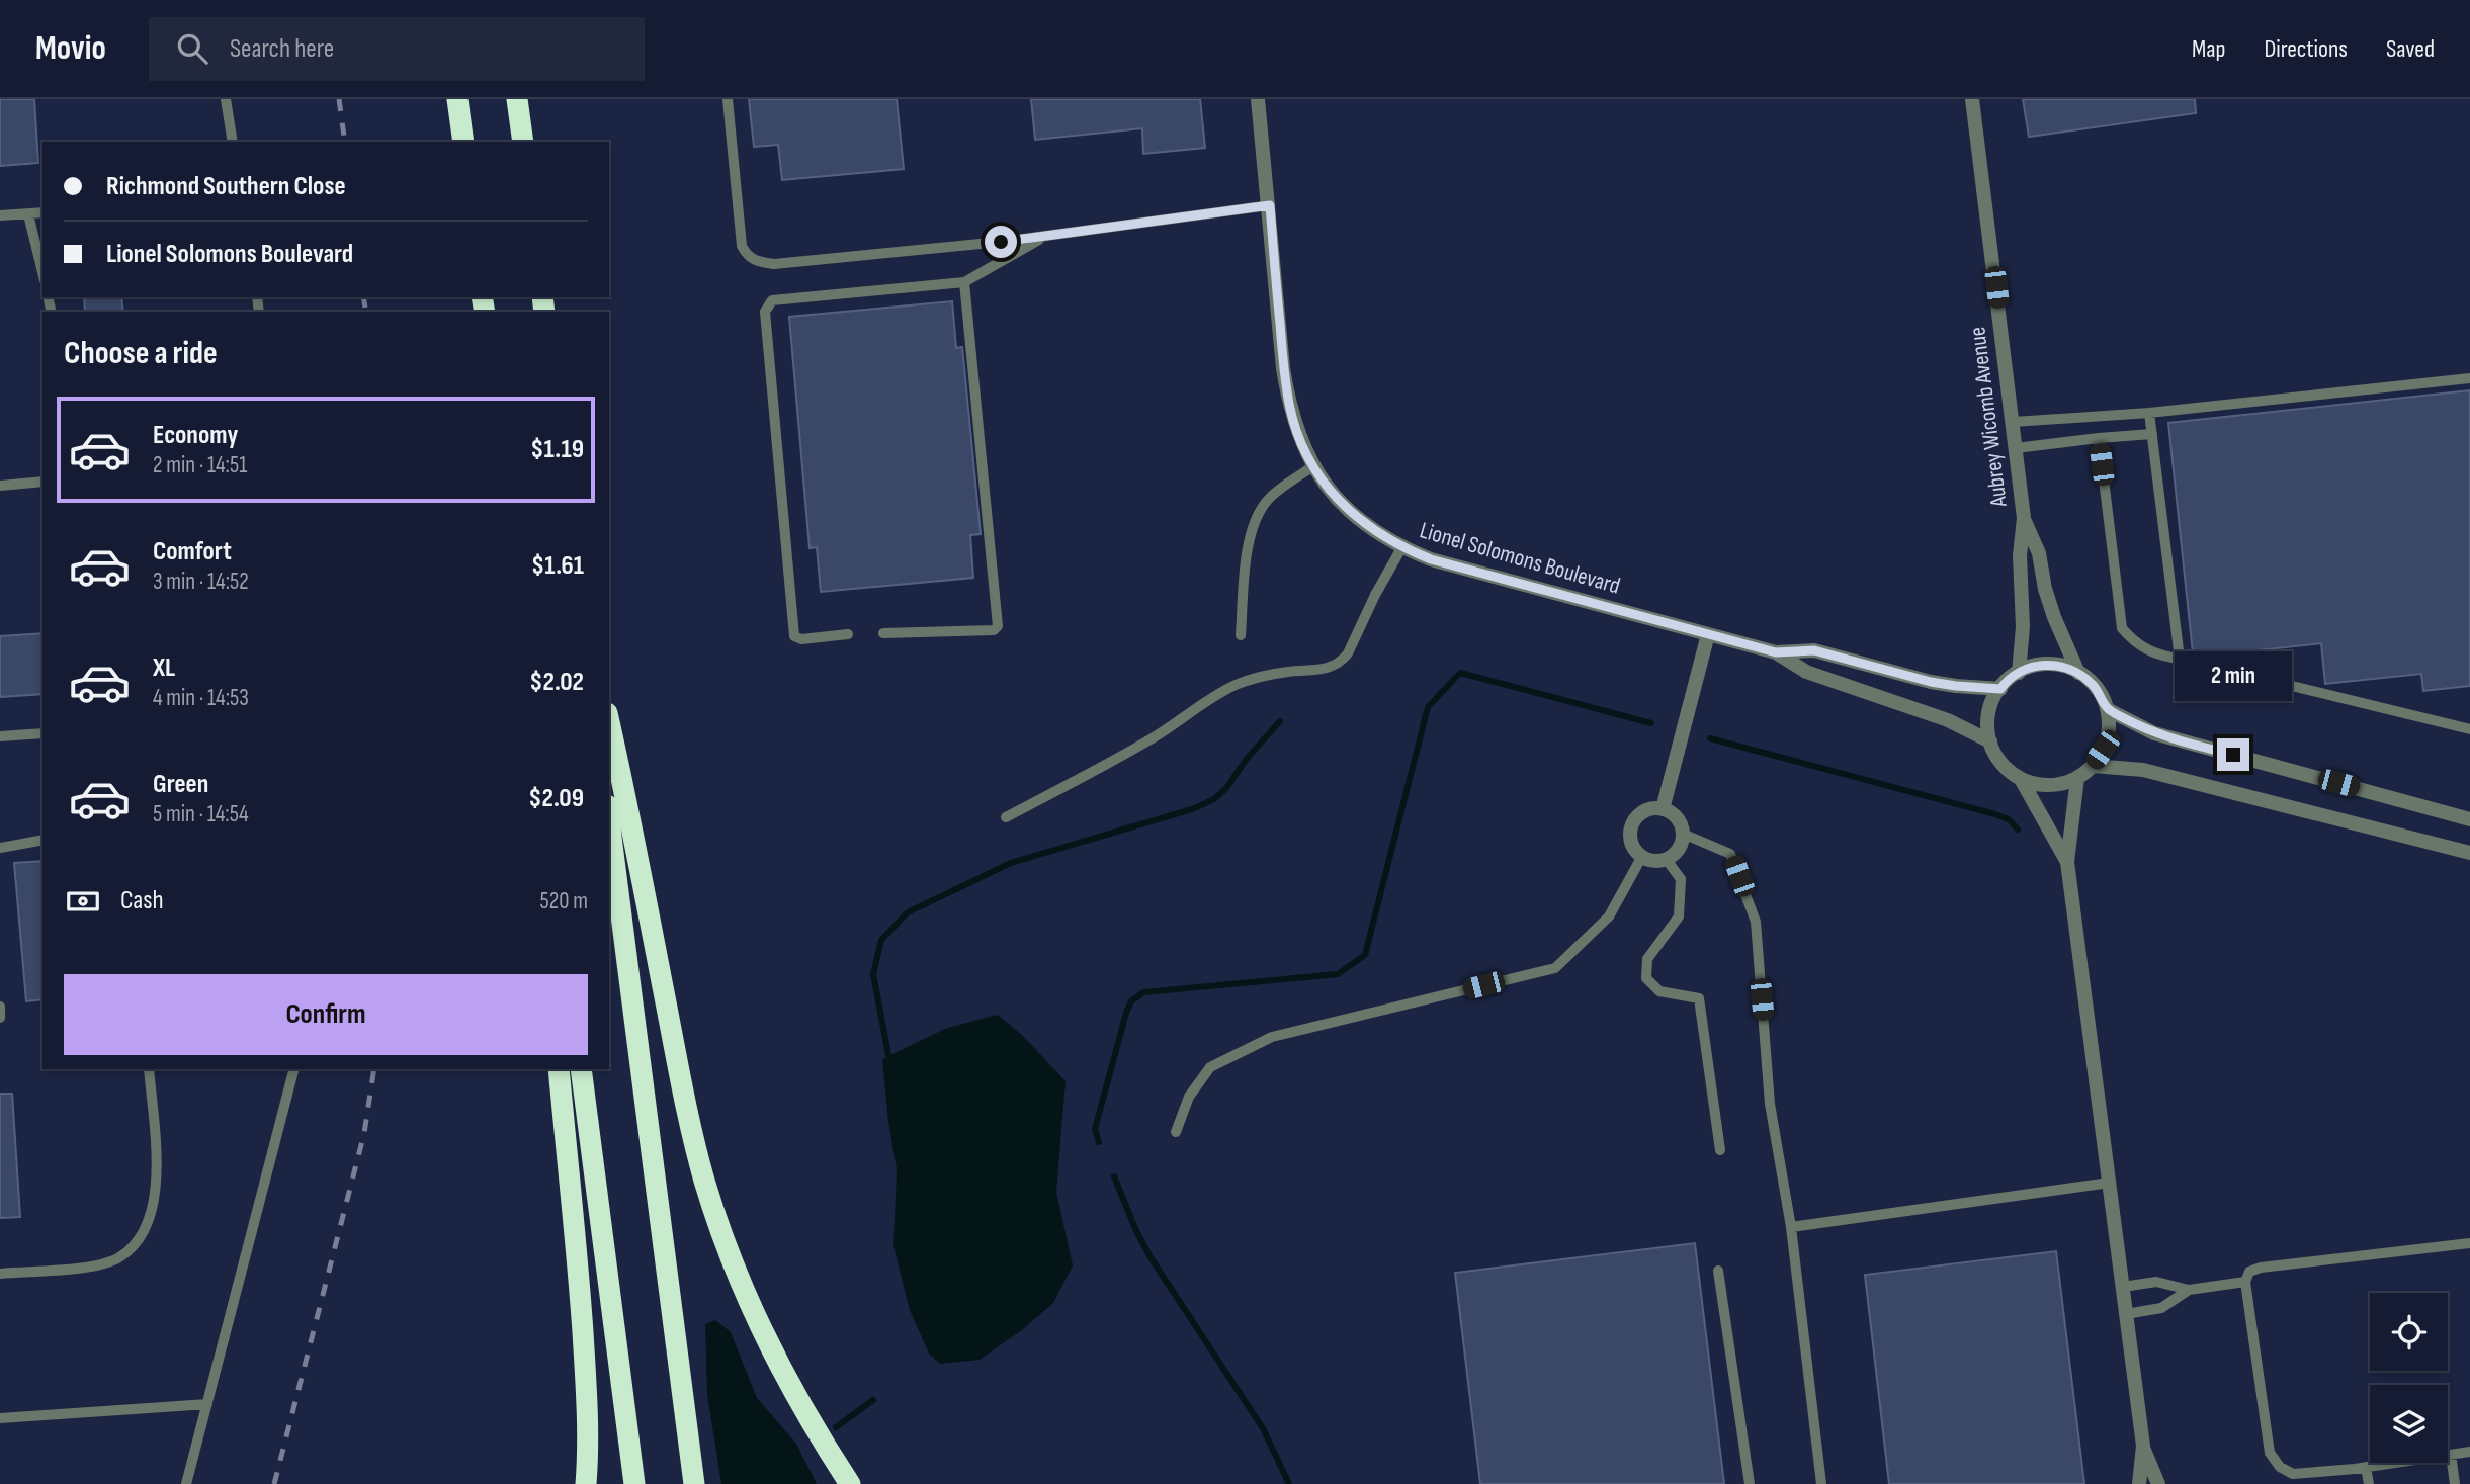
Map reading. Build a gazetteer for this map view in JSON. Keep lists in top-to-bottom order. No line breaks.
{"streets":{"street":["Aubrey Wicomb Avenue","Lionel Solomons Boulevard"]},"crossings":[["Aubrey Wicomb Avenue","Lionel Solomons Boulevard"]],"page":{"header":"Movio","search":"Search here","nav":["Map","Directions","Saved"],"banner":["Richmond Southern Close","Lionel Solomons Boulevard"],"heading":"Choose a ride","list":[{"name":"Economy","note":"2 min · 14:51","value":"$1.19"},{"name":"Comfort","note":"3 min · 14:52","value":"$1.61"},{"name":"XL","note":"4 min · 14:53","value":"$2.02"},{"name":"Green","note":"5 min · 14:54","value":"$2.09"}],"bubble":"2 min","pay":["Cash","520 m"],"buttons":"Confirm"}}
